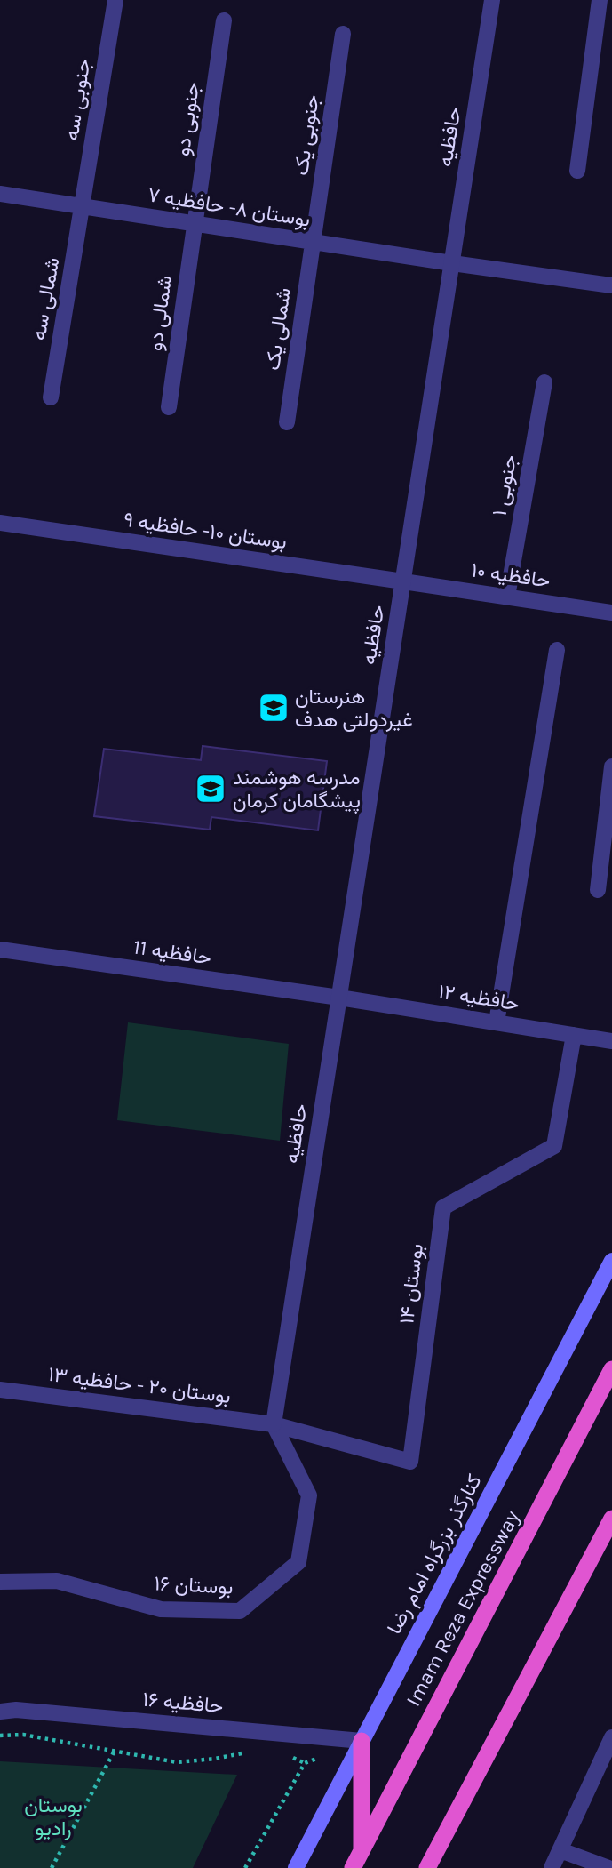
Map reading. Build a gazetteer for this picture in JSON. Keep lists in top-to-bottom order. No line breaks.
{"streets":{"highway":["Imam Reza Expressway"],"main road":["کنارگذر بزرگراه امام رضا"],"street":["جنوبی سه","جنوبی دو","جنوبی یک","حافظیه","بوستان ۸- حافظیه ۷","شمالی سه","شمالی دو","شمالی یک","۱ جنوبی","بوستان ۱۰- حافظیه ۹","حافظیه ۱۰","حافظیه 11","حافظیه ۱۲","بوستان ۱۴","بوستان ۲۰ - حافظیه ۱۳","بوستان ۱۶","حافظیه ۱۶"]},"crossings":[["جنوبی سه","بوستان ۸- حافظیه ۷"],["جنوبی سه","شمالی سه"],["جنوبی دو","بوستان ۸- حافظیه ۷"],["جنوبی دو","شمالی دو"],["جنوبی یک","بوستان ۸- حافظیه ۷"],["جنوبی یک","شمالی یک"],["حافظیه","بوستان ۸- حافظیه ۷"],["حافظیه","بوستان ۱۰- حافظیه ۹"],["حافظیه","حافظیه ۱۰"],["حافظیه","حافظیه 11"],["حافظیه","حافظیه ۱۲"],["حافظیه","بوستان ۱۴"],["حافظیه","بوستان ۲۰ - حافظیه ۱۳"],["حافظیه","بوستان ۱۶"],["بوستان ۸- حافظیه ۷","شمالی سه"],["بوستان ۸- حافظیه ۷","شمالی دو"],["بوستان ۸- حافظیه ۷","شمالی یک"],["۱ جنوبی","حافظیه ۱۰"],["بوستان ۱۰- حافظیه ۹","حافظیه ۱۰"],["حافظیه 11","حافظیه ۱۲"],["حافظیه ۱۲","بوستان ۱۴"],["بوستان ۱۴","بوستان ۲۰ - حافظیه ۱۳"],["بوستان ۱۴","بوستان ۱۶"],["بوستان ۲۰ - حافظیه ۱۳","بوستان ۱۶"],["کنارگذر بزرگراه امام رضا","حافظیه ۱۶"]],"parks":["بوستان رادیو"],"places":{"school or university":["هنرستان غیردولتی هدف","مدرسه هوشمند پیشگامان کرمان"]}}
